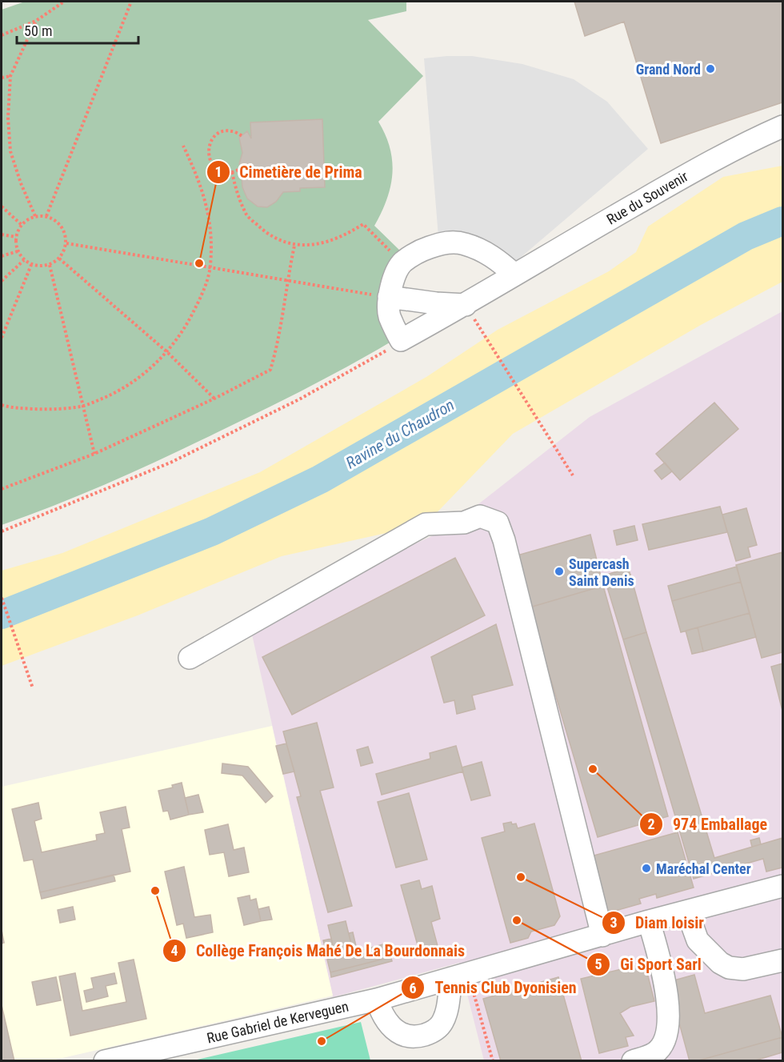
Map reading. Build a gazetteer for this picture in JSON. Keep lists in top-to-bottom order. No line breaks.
{"streets":{"street":["Rue du Souvenir","Rue Gabriel de Kerveguen"]},"water":["Ravine du Chaudron"],"places":["Grand Nord","Cimetière de Prima","Supercash Saint Denis","974 Emballage","Maréchal Center","Diam loisir","Collège François Mahé De La Bourdonnais","Gi Sport Sarl","Tennis Club Dyonisien"],"scale_bar":"50 m"}
